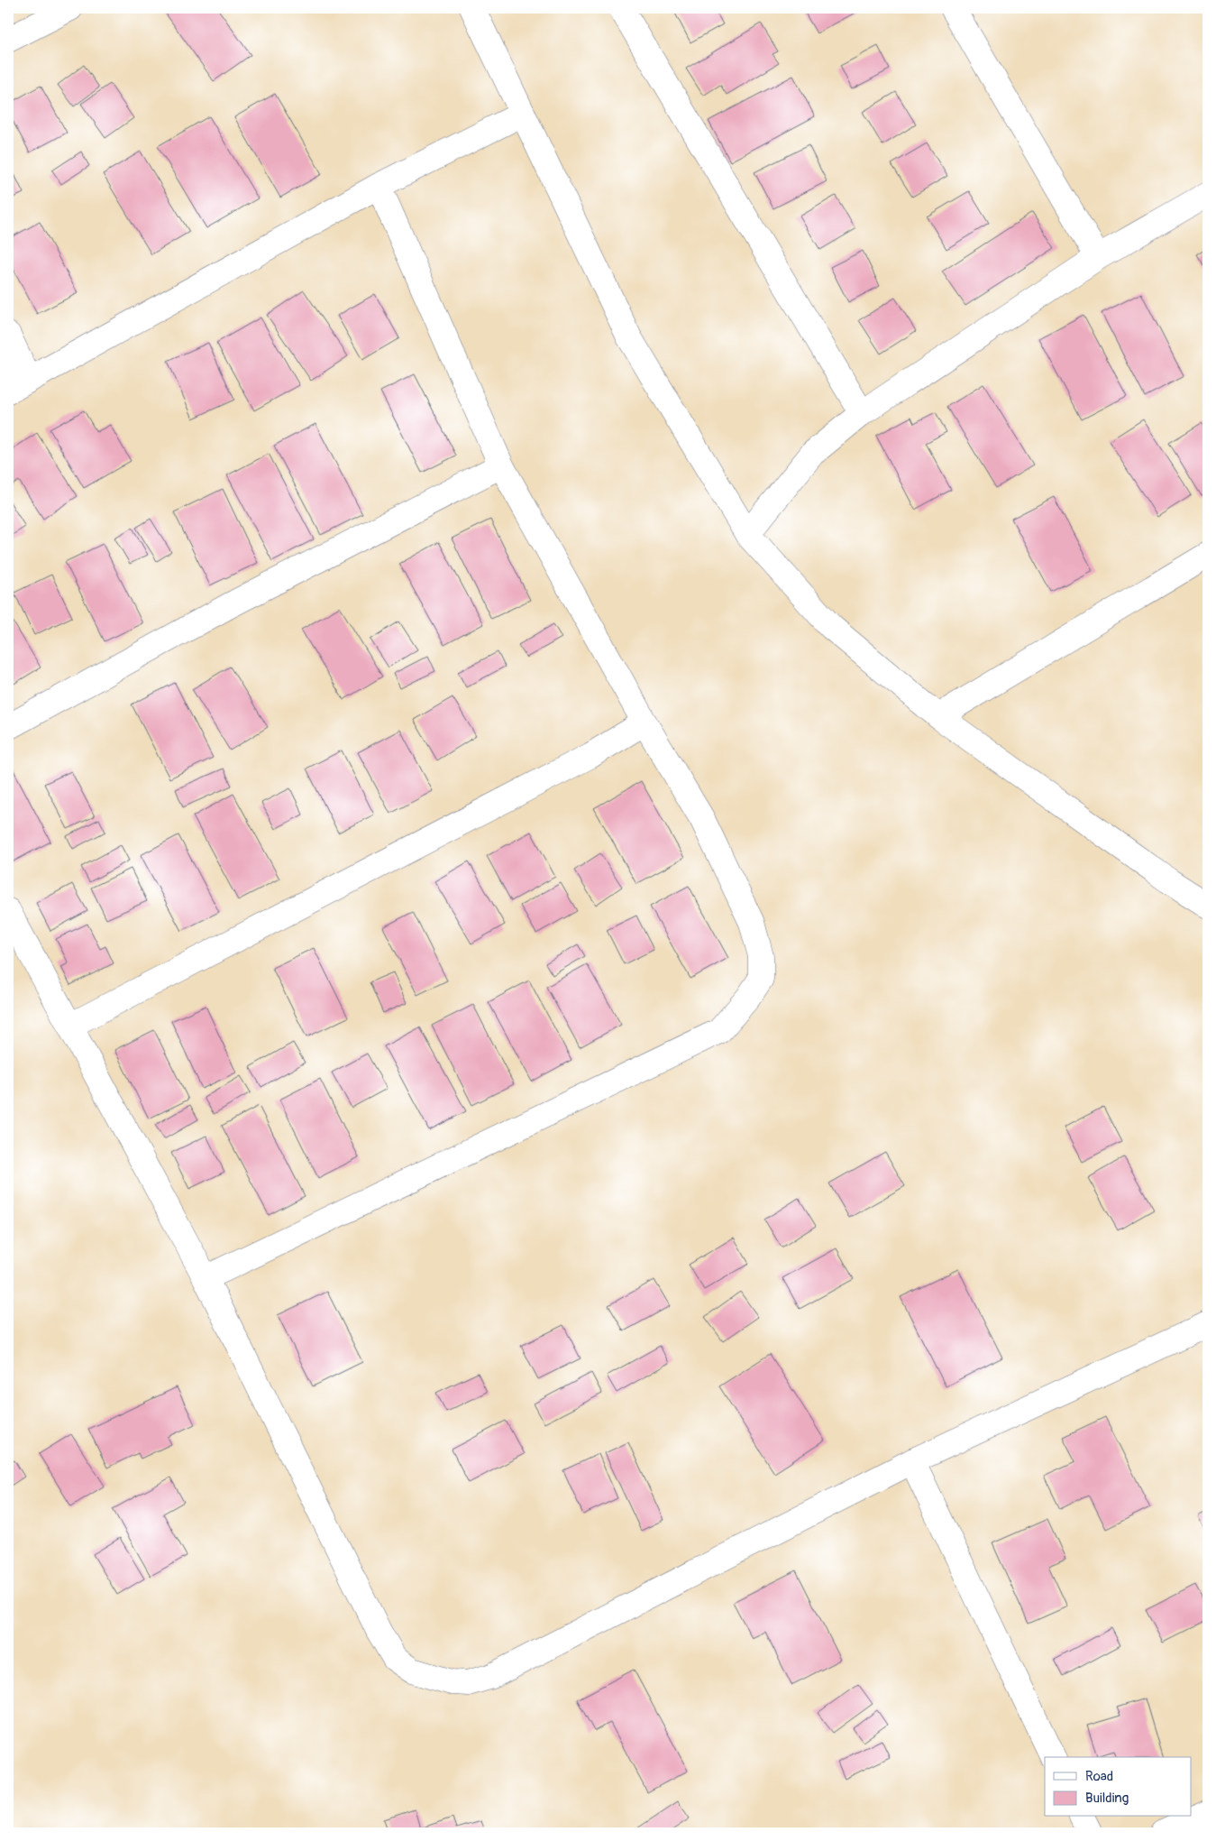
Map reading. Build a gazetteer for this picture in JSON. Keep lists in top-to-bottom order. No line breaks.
{"legend":["Road","Building"]}
